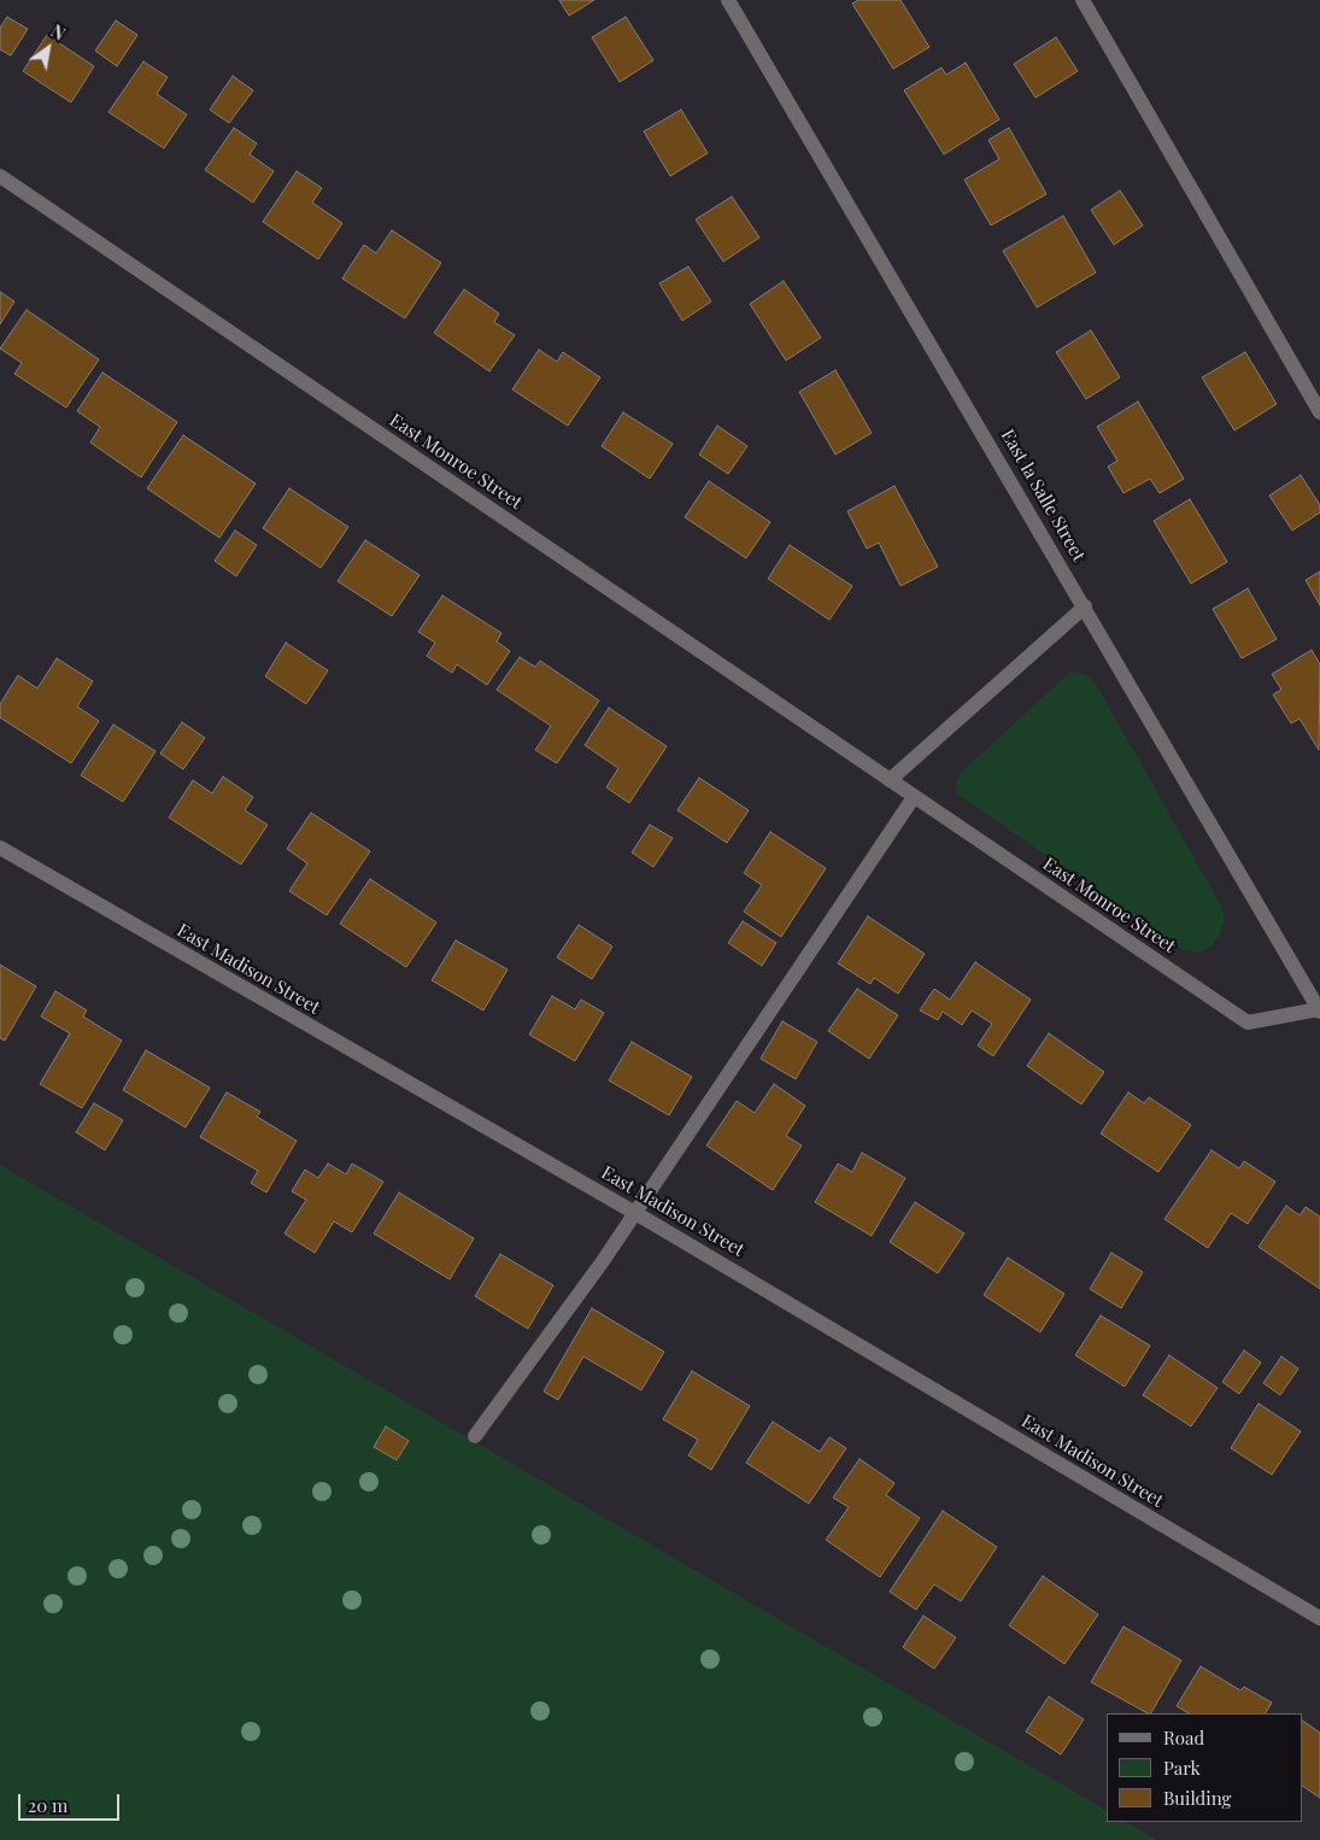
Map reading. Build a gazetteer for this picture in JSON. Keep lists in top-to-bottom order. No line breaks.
{"streets":{"street":["East Monroe Street","East la Salle Street","East Madison Street"]},"crossings":[["East Monroe Street","East la Salle Street"]],"legend":["Road","Park","Building"],"scale_bar":"20 m","north":"top right"}
